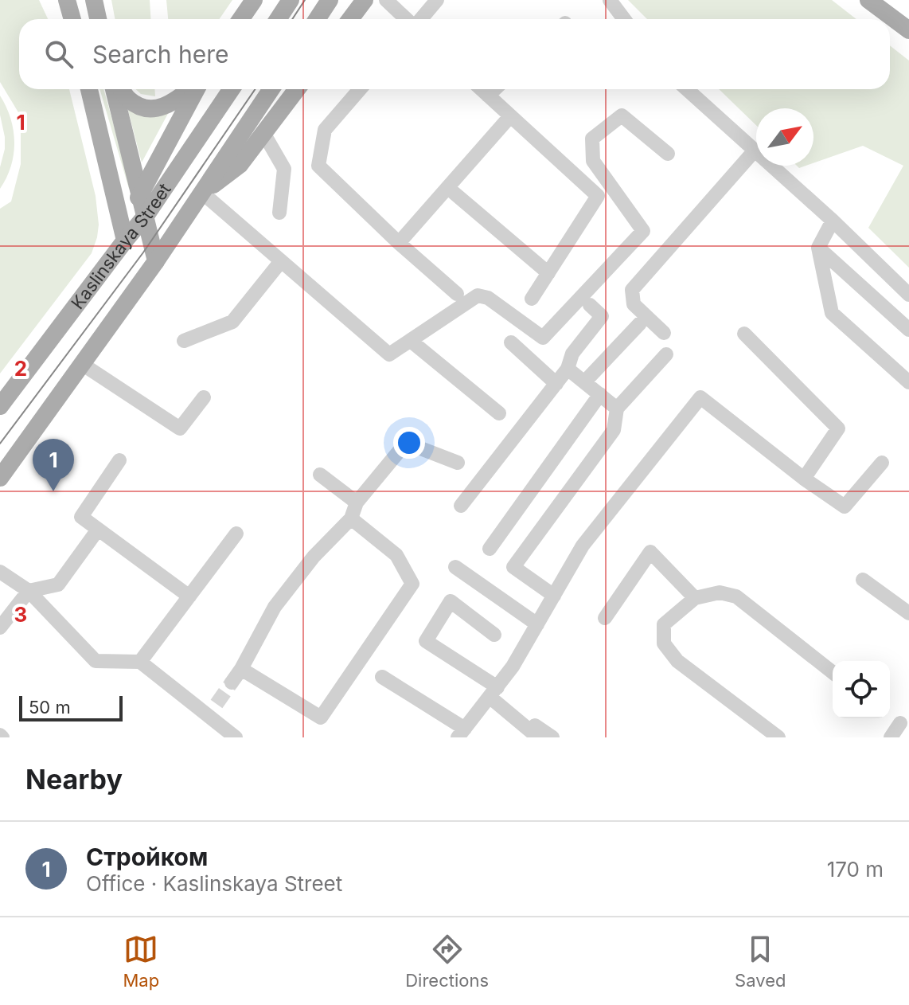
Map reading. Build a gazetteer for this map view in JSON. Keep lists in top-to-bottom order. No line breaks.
{"streets":{"main road":["Kaslinskaya Street"]},"scale_bar":"50 m","north":"top right","page":{"search":"Search here","pins":"1","scale":"50 m","heading":"Nearby","list":[{"mark":"1","name":"Стройком","note":"Office · Kaslinskaya Street","value":"170 m"}],"nav":["Map","Directions","Saved"]},"grid":{"rows":["1","2","3"]}}
